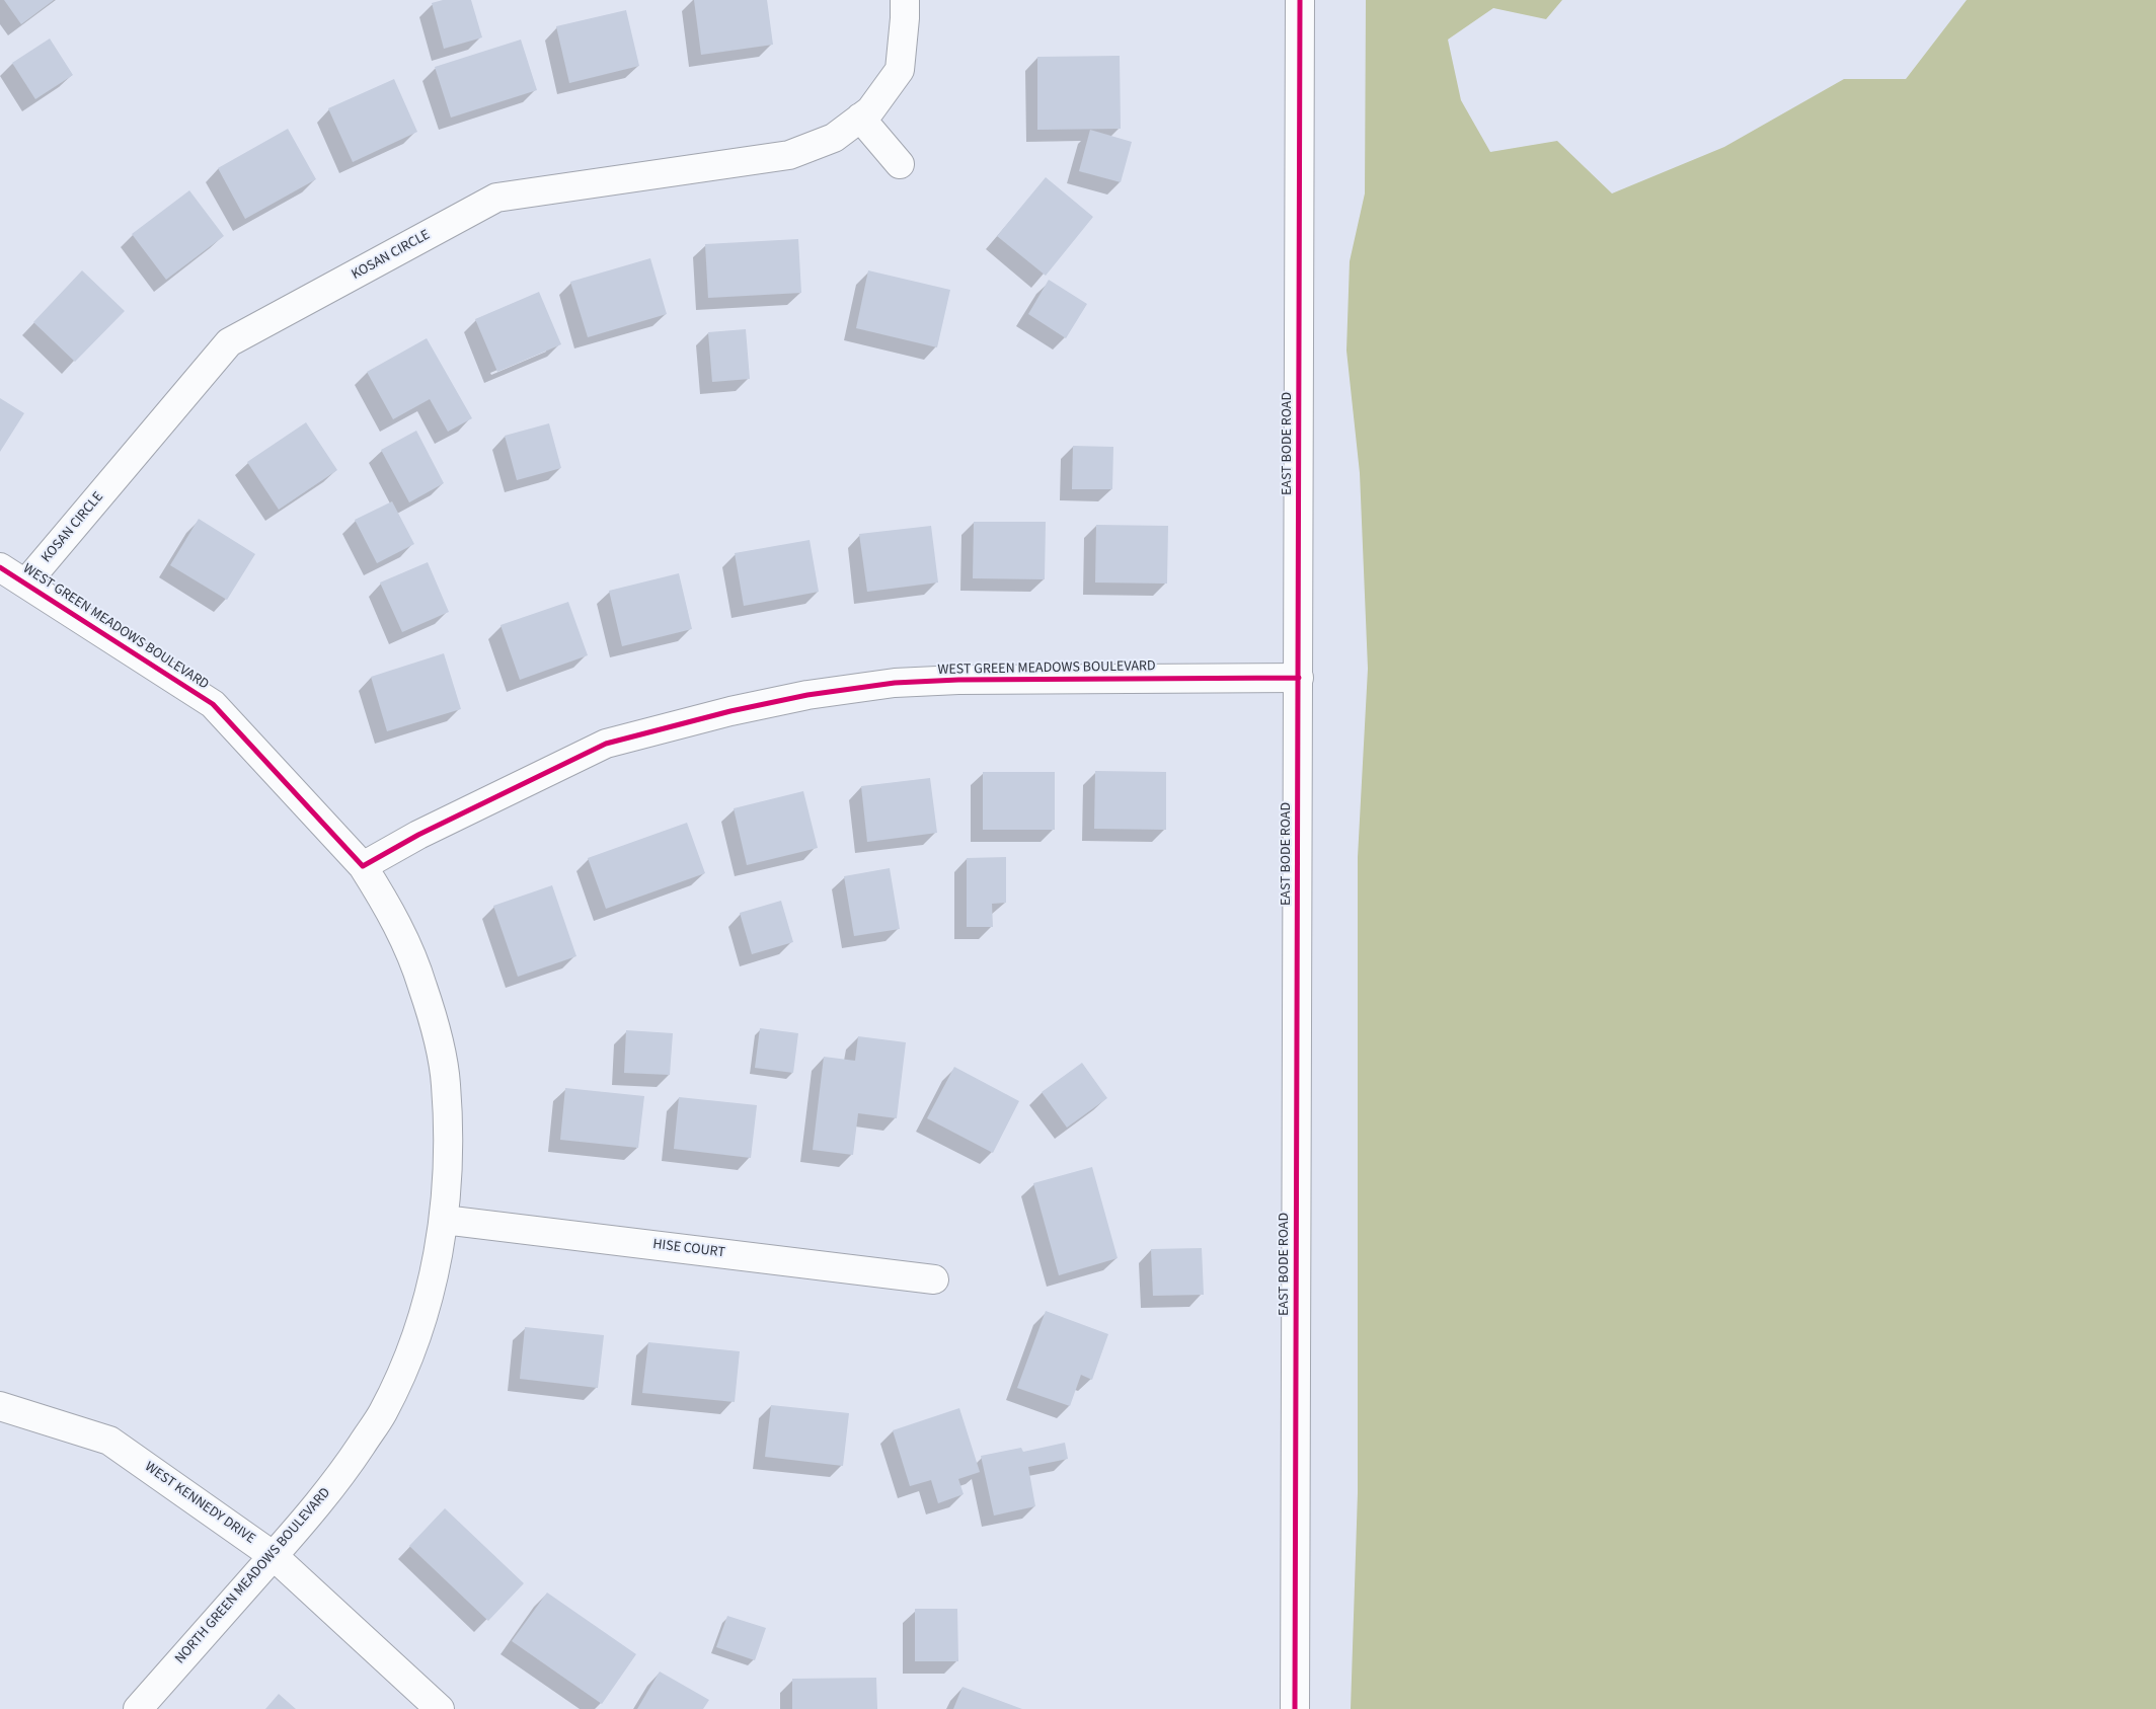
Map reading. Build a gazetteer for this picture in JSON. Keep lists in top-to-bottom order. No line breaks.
{"streets":{"street":["KOSAN CIRCLE","EAST BODE ROAD","WEST GREEN MEADOWS BOULEVARD","HISE COURT","WEST KENNEDY DRIVE","NORTH GREEN MEADOWS BOULEVARD"]},"crossings":[["KOSAN CIRCLE","WEST GREEN MEADOWS BOULEVARD"],["EAST BODE ROAD","WEST GREEN MEADOWS BOULEVARD"],["WEST GREEN MEADOWS BOULEVARD","NORTH GREEN MEADOWS BOULEVARD"],["HISE COURT","NORTH GREEN MEADOWS BOULEVARD"],["WEST KENNEDY DRIVE","NORTH GREEN MEADOWS BOULEVARD"]]}
